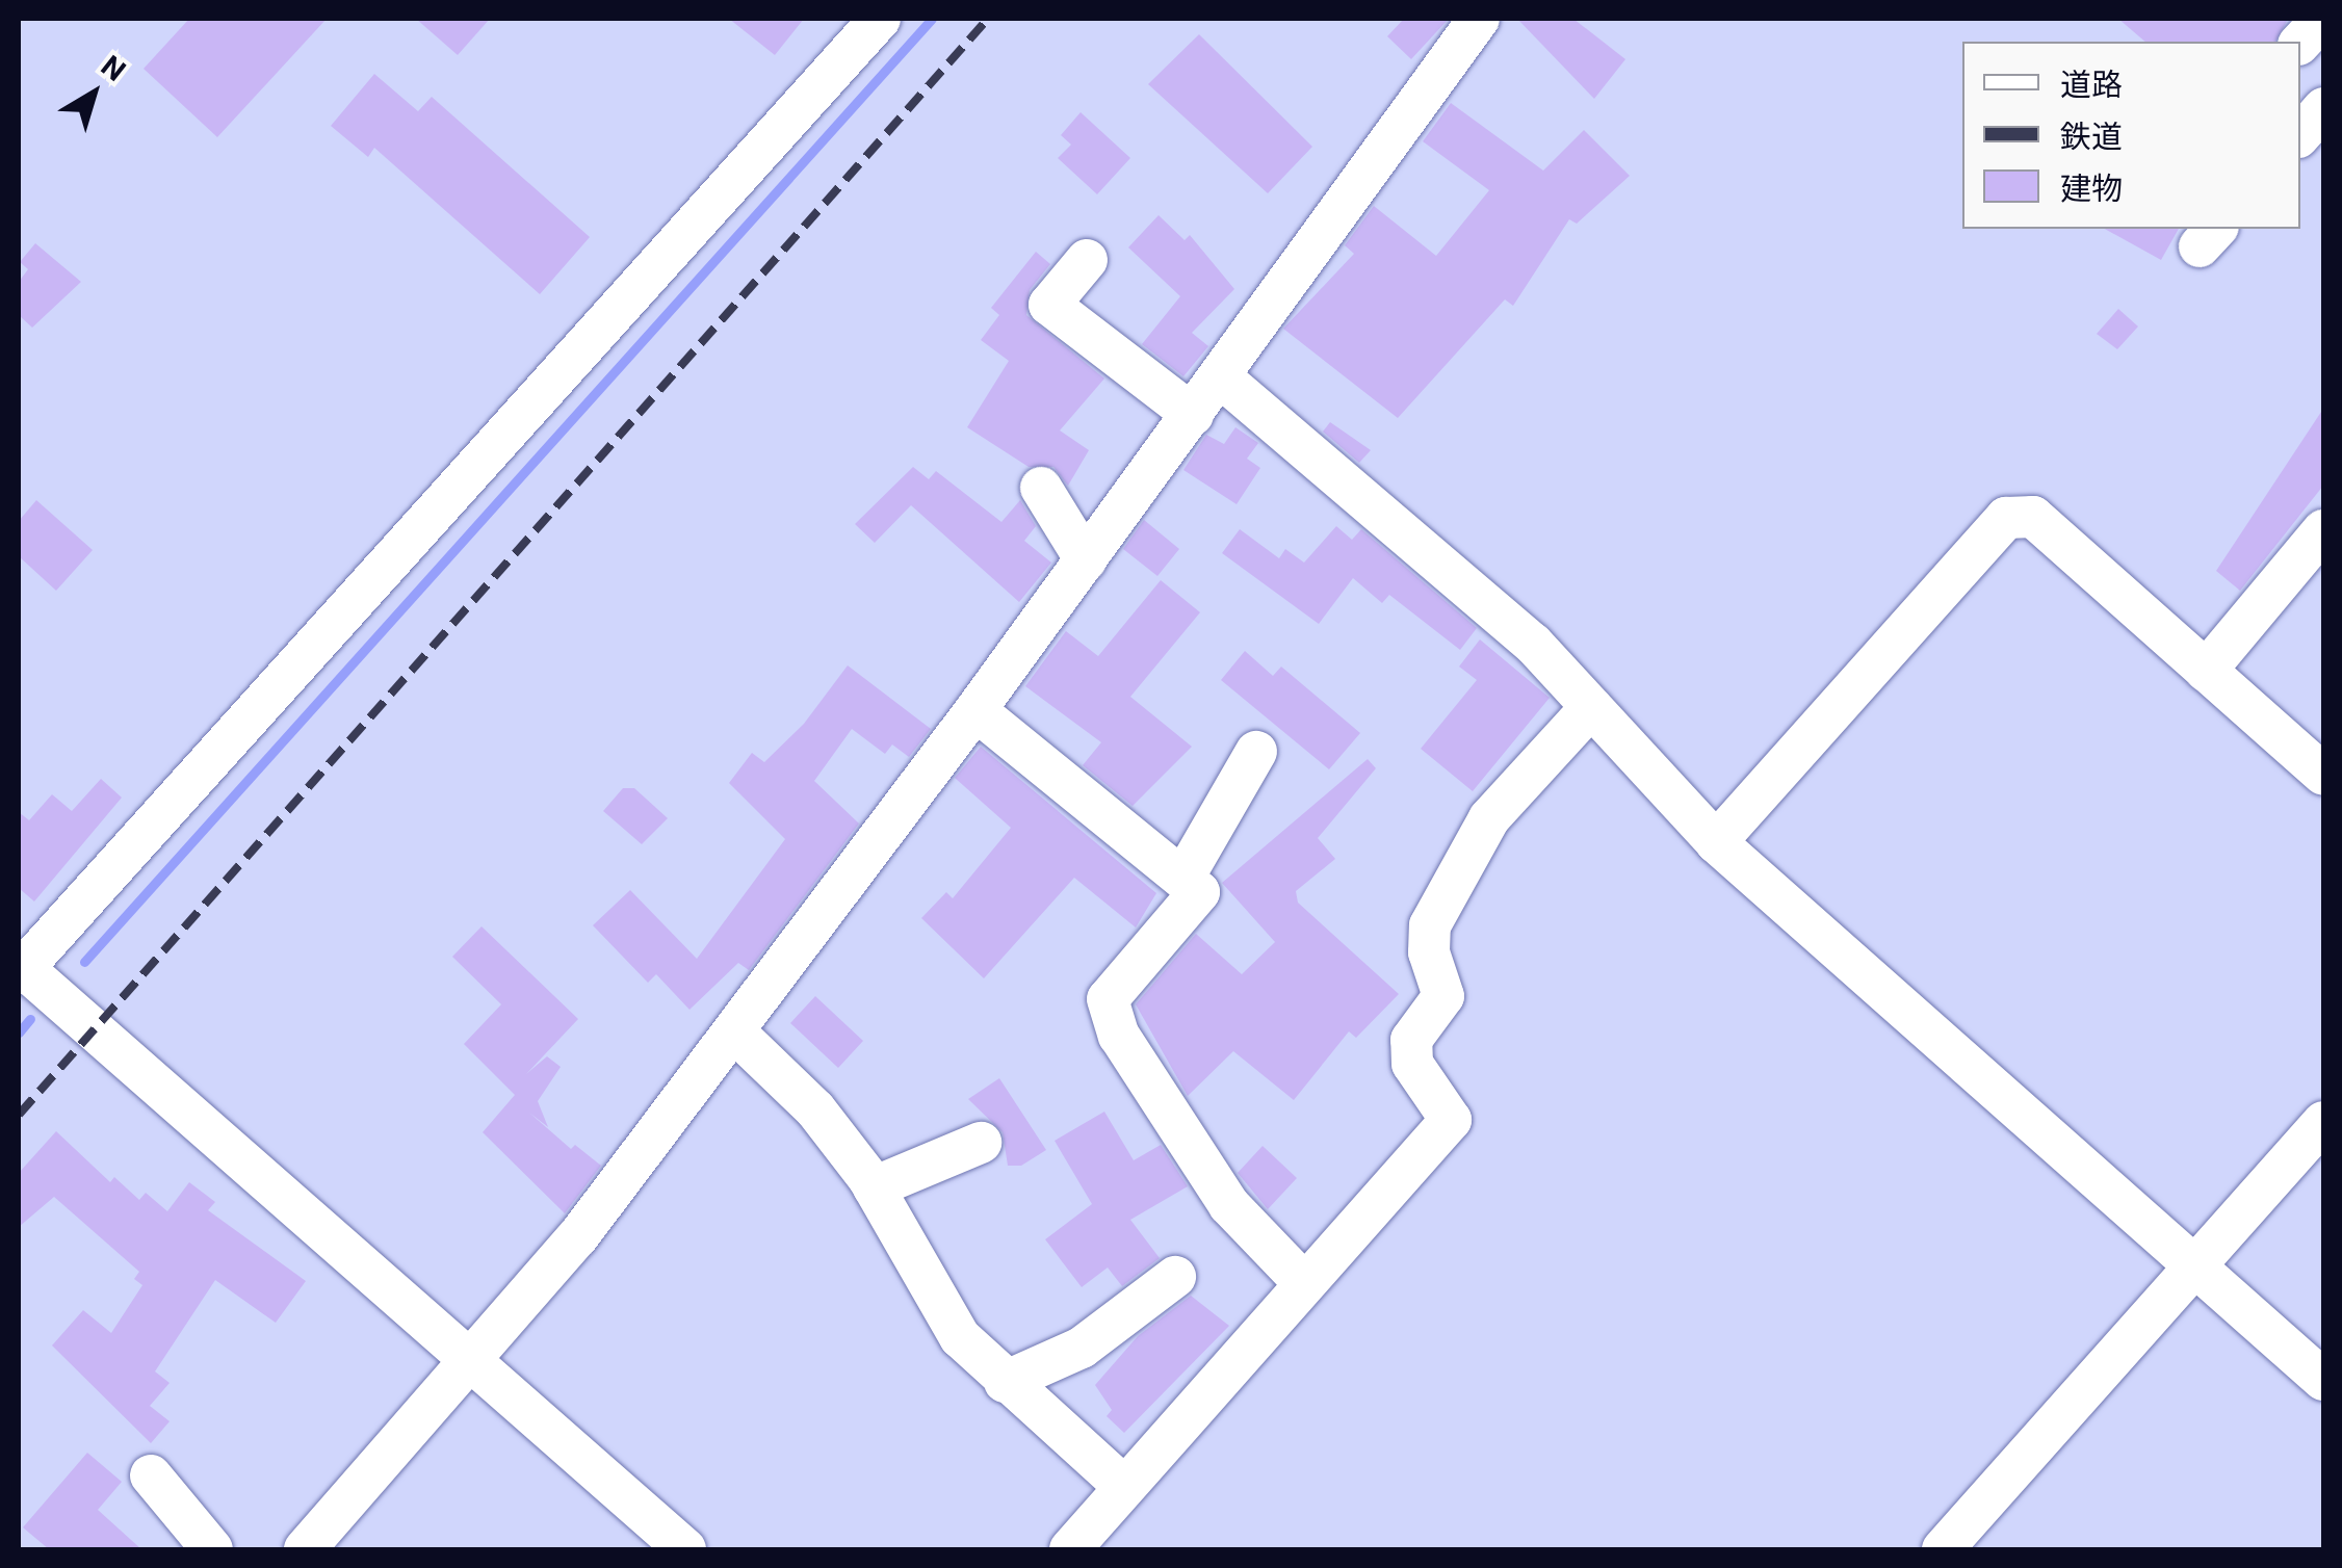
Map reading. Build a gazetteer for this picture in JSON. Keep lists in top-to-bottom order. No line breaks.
{"legend":["道路","鉄道","建物"],"north":"top right"}
